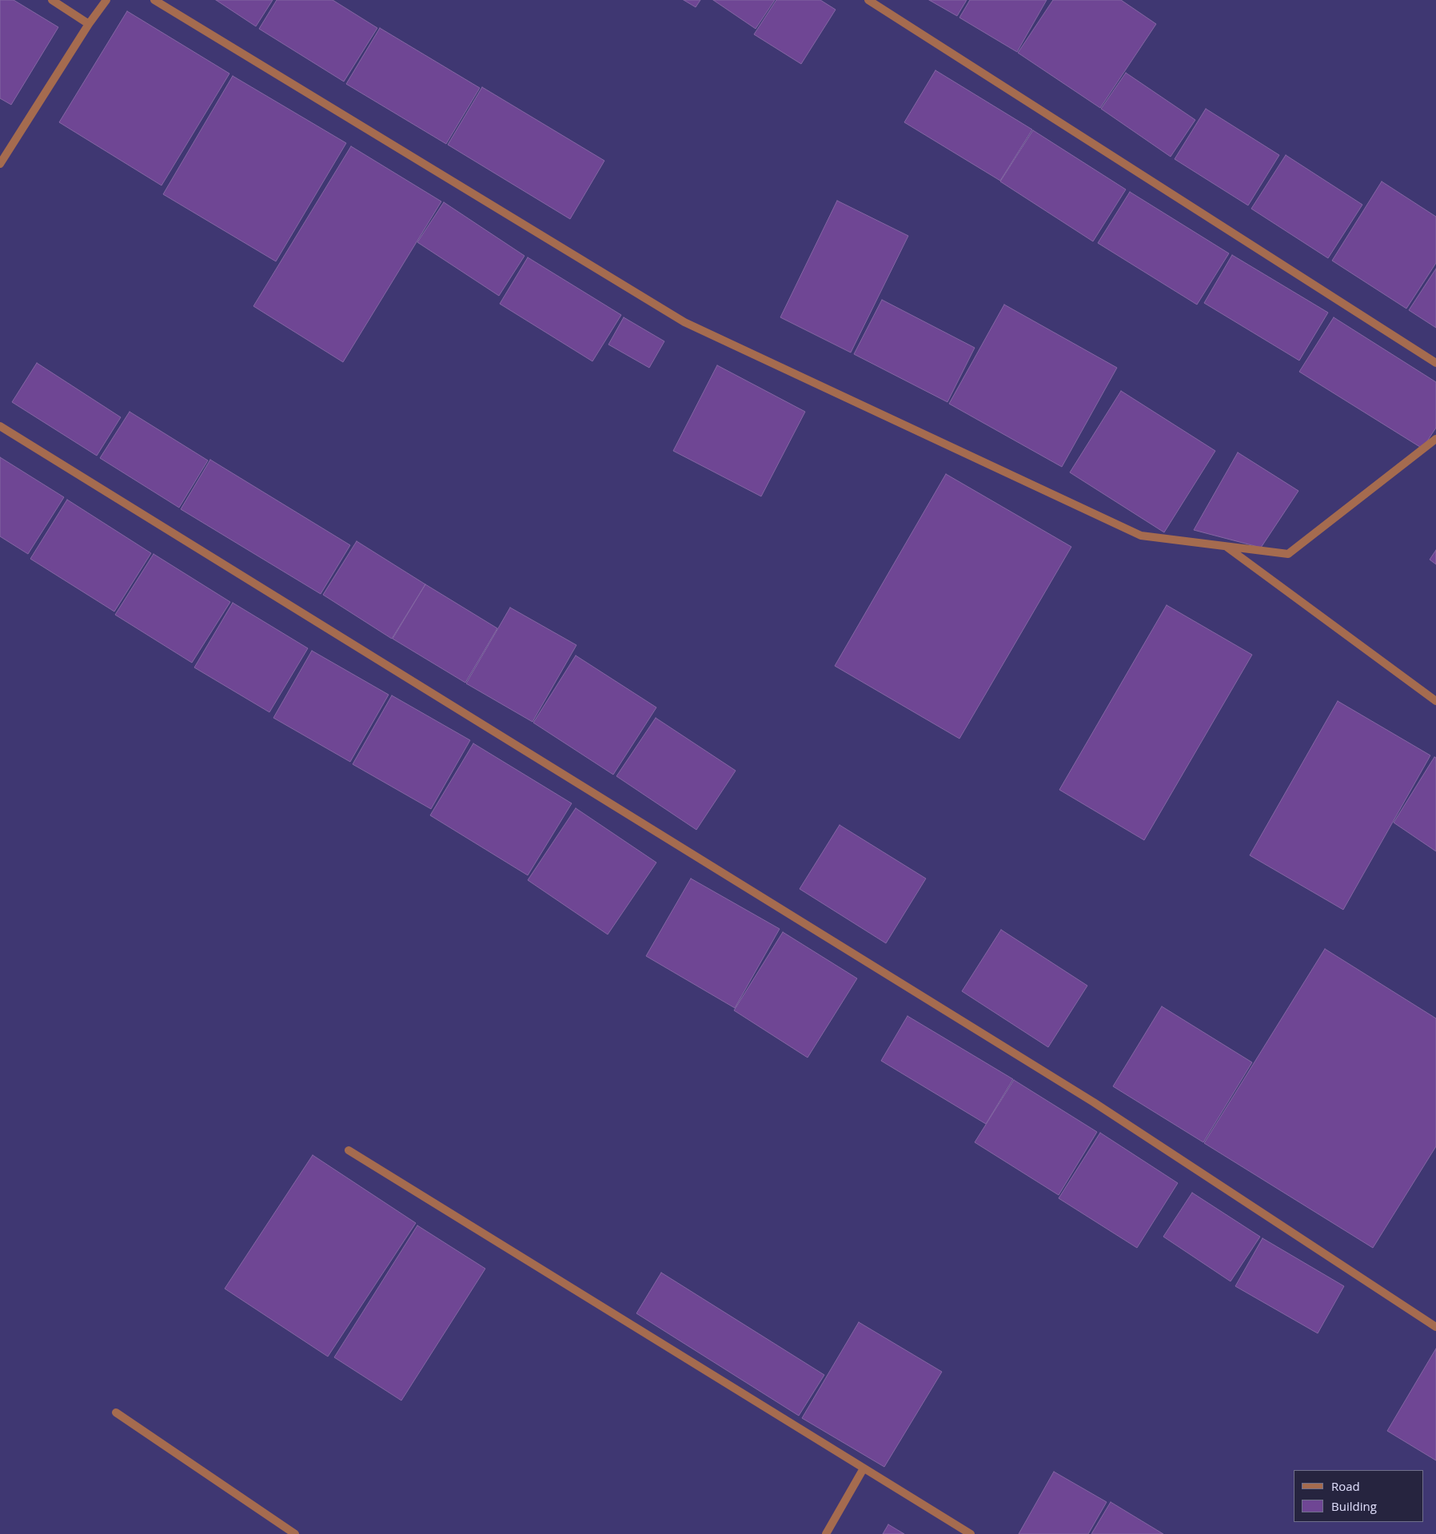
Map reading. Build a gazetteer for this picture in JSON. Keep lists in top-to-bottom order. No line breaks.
{"legend":["Road","Building"]}
